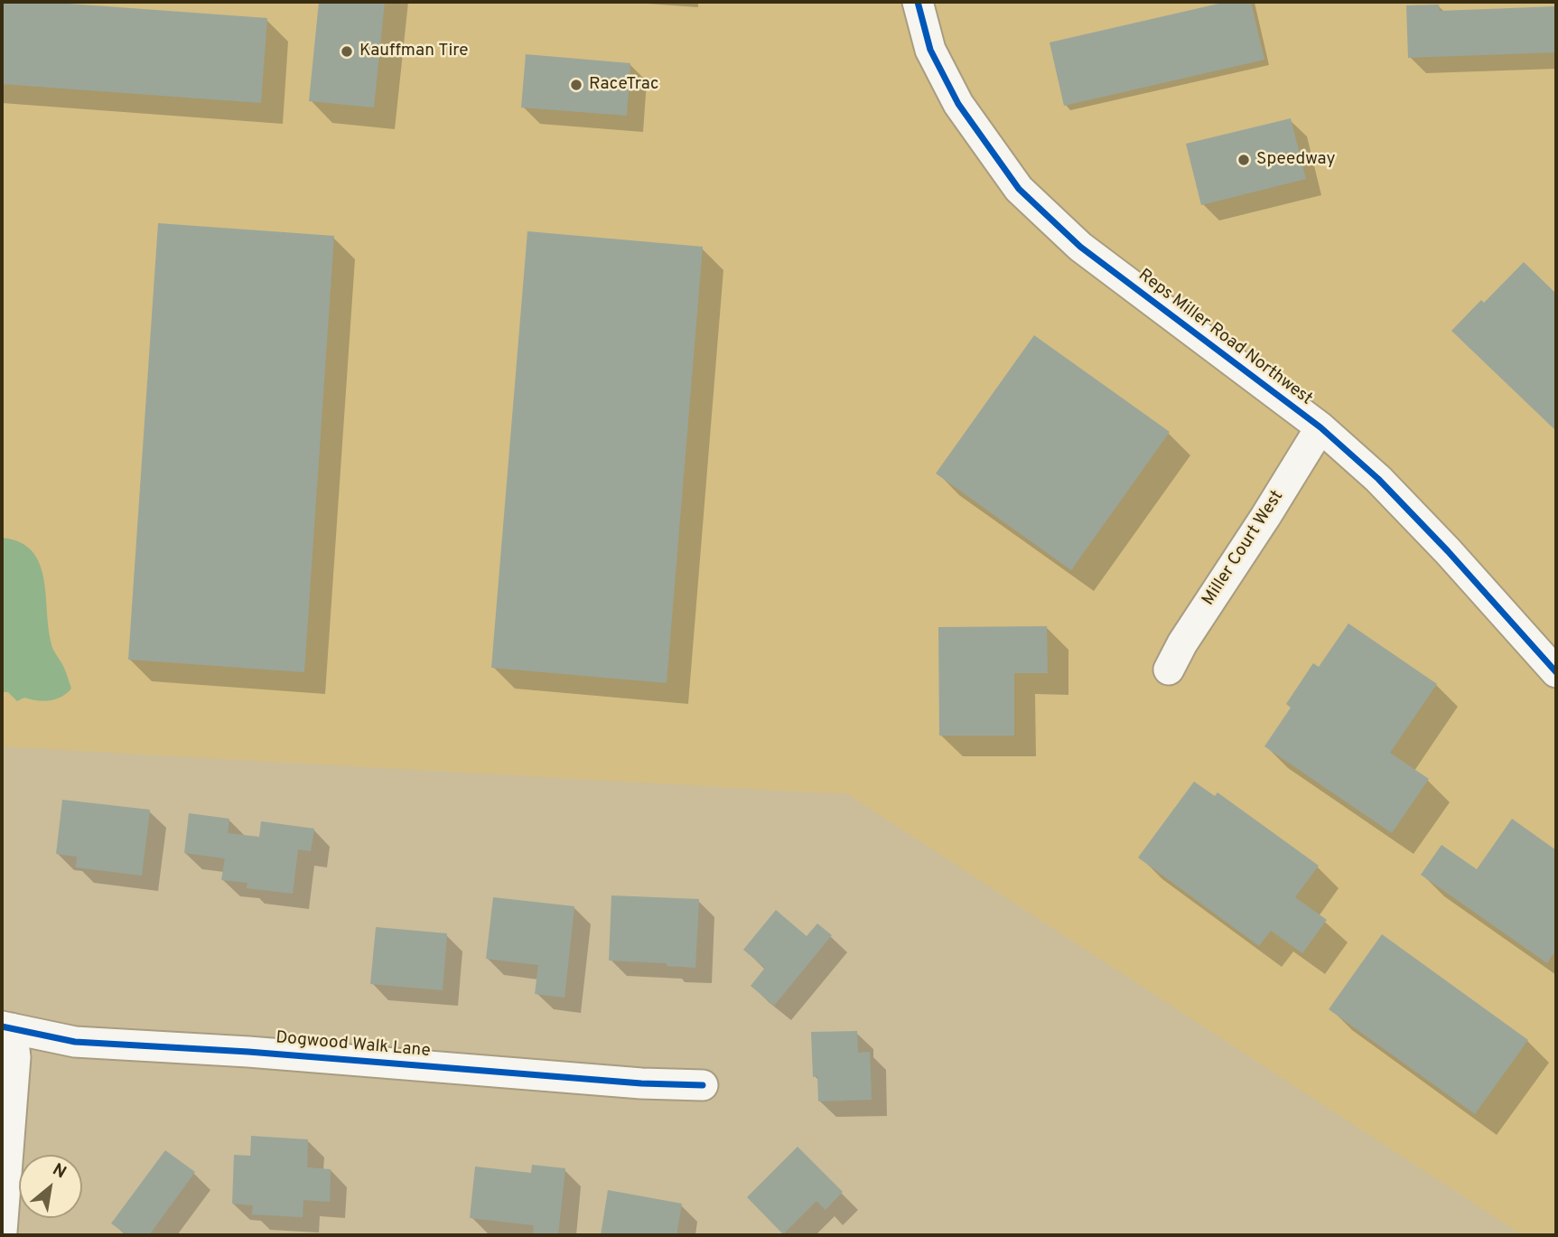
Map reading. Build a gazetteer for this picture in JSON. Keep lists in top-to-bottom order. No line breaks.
{"streets":{"street":["Reps Miller Road Northwest","Miller Court West","Dogwood Walk Lane"]},"crossings":[["Reps Miller Road Northwest","Miller Court West"]],"places":["Kauffman Tire","RaceTrac","Speedway"],"north":"top right"}
